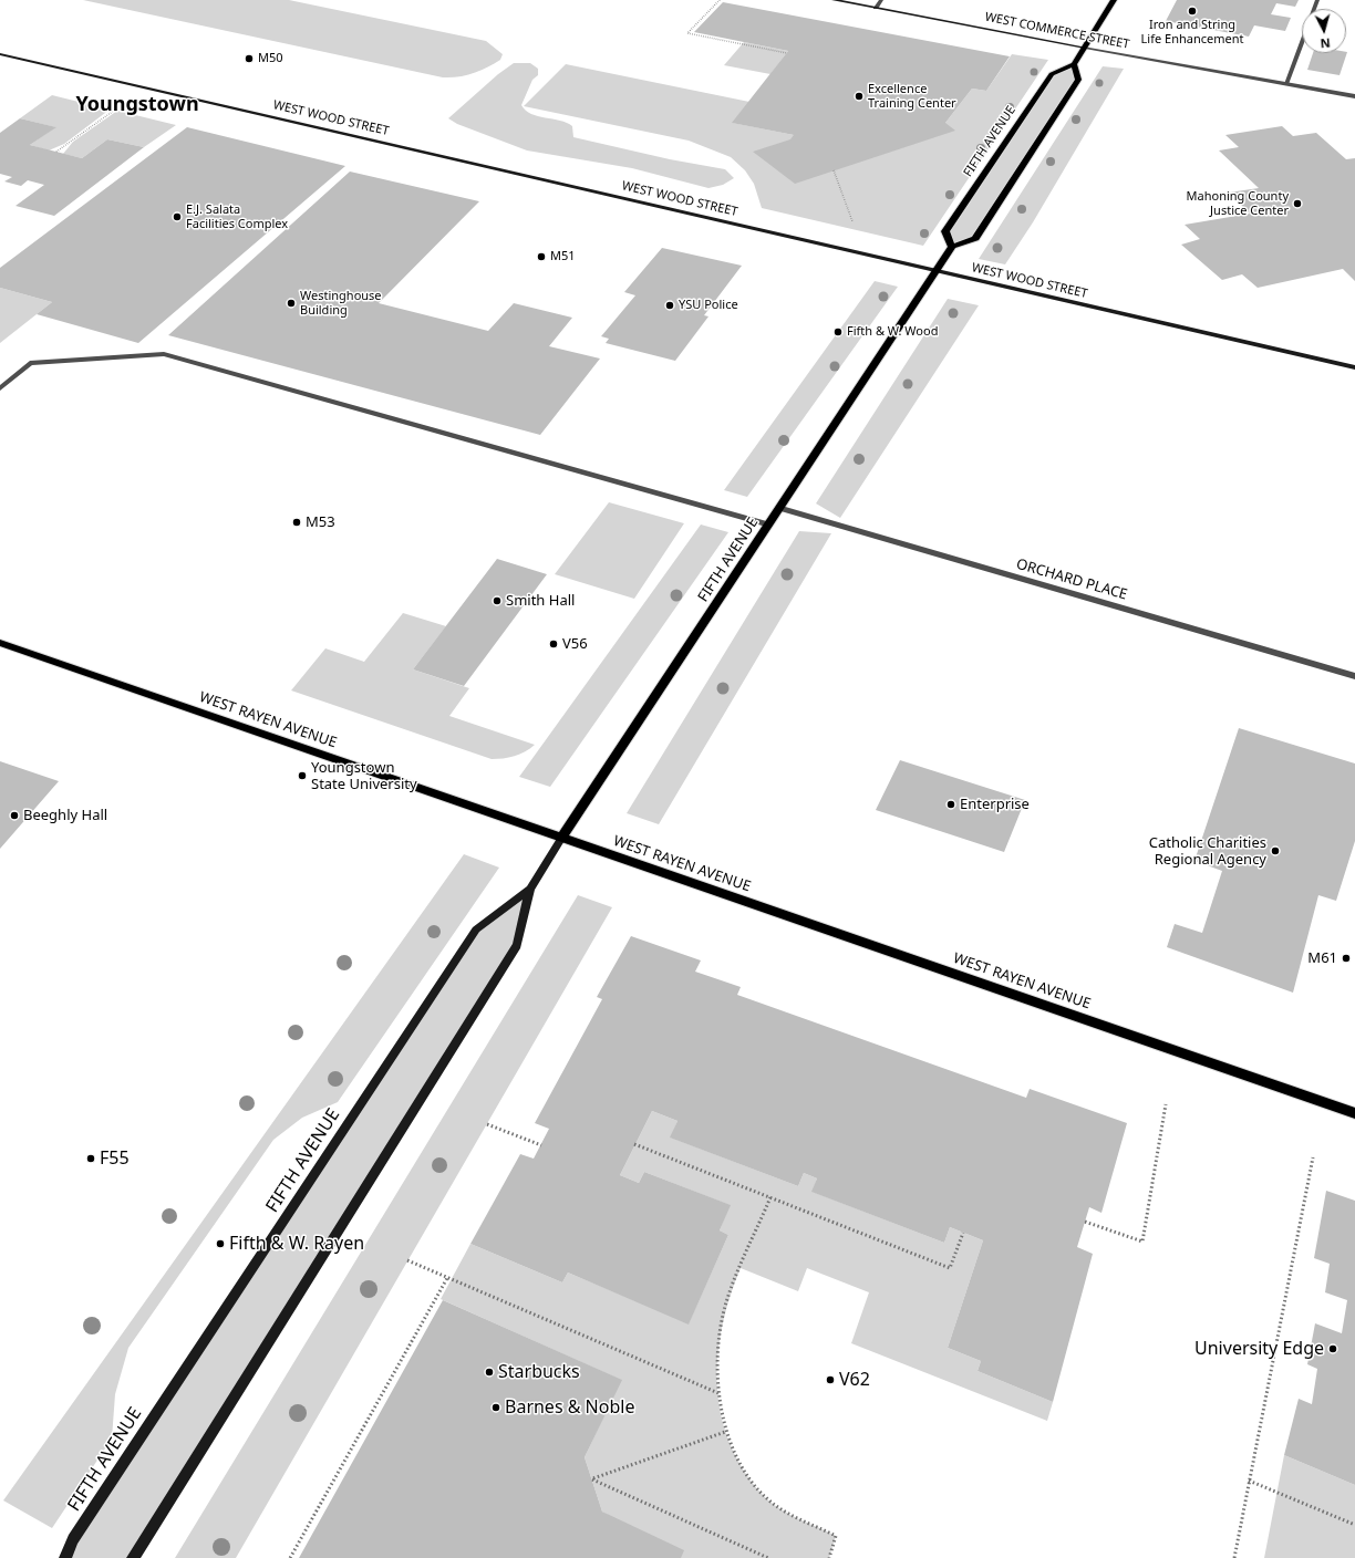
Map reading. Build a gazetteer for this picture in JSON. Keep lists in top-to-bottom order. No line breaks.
{"streets":{"main road":["FIFTH AVENUE","WEST RAYEN AVENUE"],"street":["WEST COMMERCE STREET","WEST WOOD STREET","ORCHARD PLACE"]},"crossings":[["WEST WOOD STREET","FIFTH AVENUE"],["FIFTH AVENUE","ORCHARD PLACE"],["FIFTH AVENUE","WEST RAYEN AVENUE"]],"districts":["Youngstown"],"places":["Iron and String Life Enhancement","M50","Excellence Training Center","Mahoning County Justice Center","E.J. Salata Facilities Complex","M51","Westinghouse Building","YSU Police","Fifth & W. Wood","M53","Smith Hall","V56","Youngstown State University","Enterprise","Beeghly Hall","Catholic Charities Regional Agency","M61","F55","Fifth & W. Rayen","University Edge","Starbucks","V62","Barnes & Noble"],"north":"bottom"}
